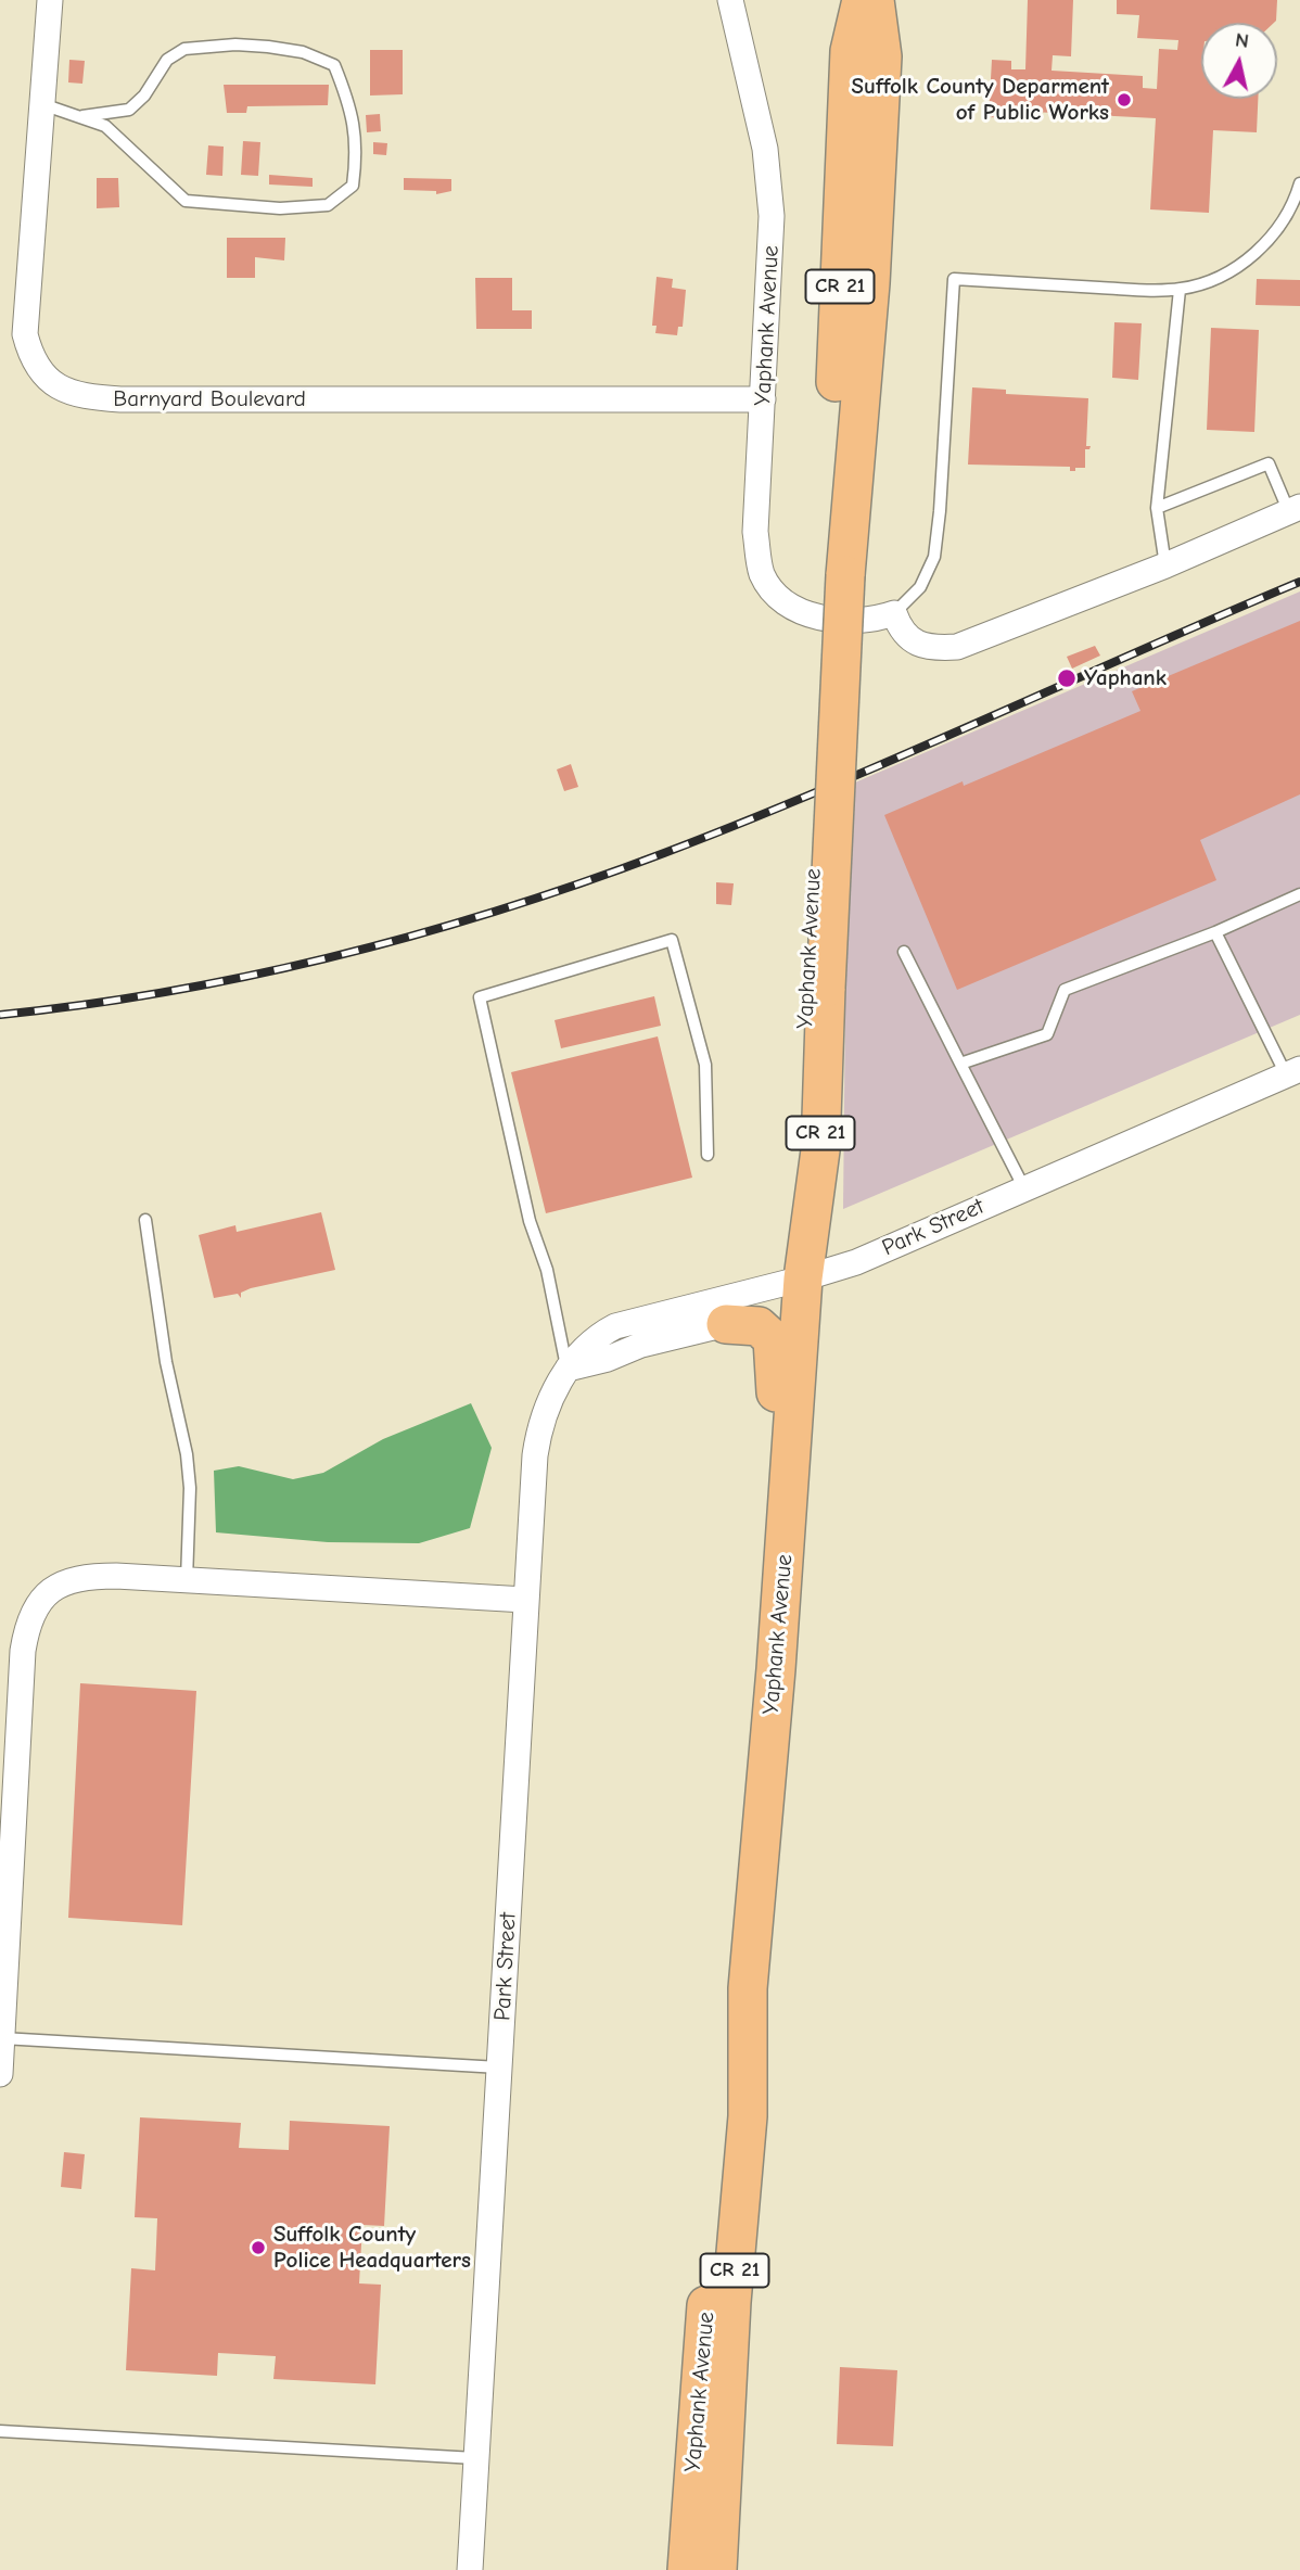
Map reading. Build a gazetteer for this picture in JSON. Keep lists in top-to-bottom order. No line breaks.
{"streets":{"main road":["CR 21","Yaphank Avenue"],"street":["Barnyard Boulevard","Park Street"]},"crossings":[["Yaphank Avenue","Barnyard Boulevard"],["Yaphank Avenue","Park Street"]],"places":["Suffolk County Deparment of Public Works","Yaphank","Suffolk County Police Headquarters"],"north":"top"}
